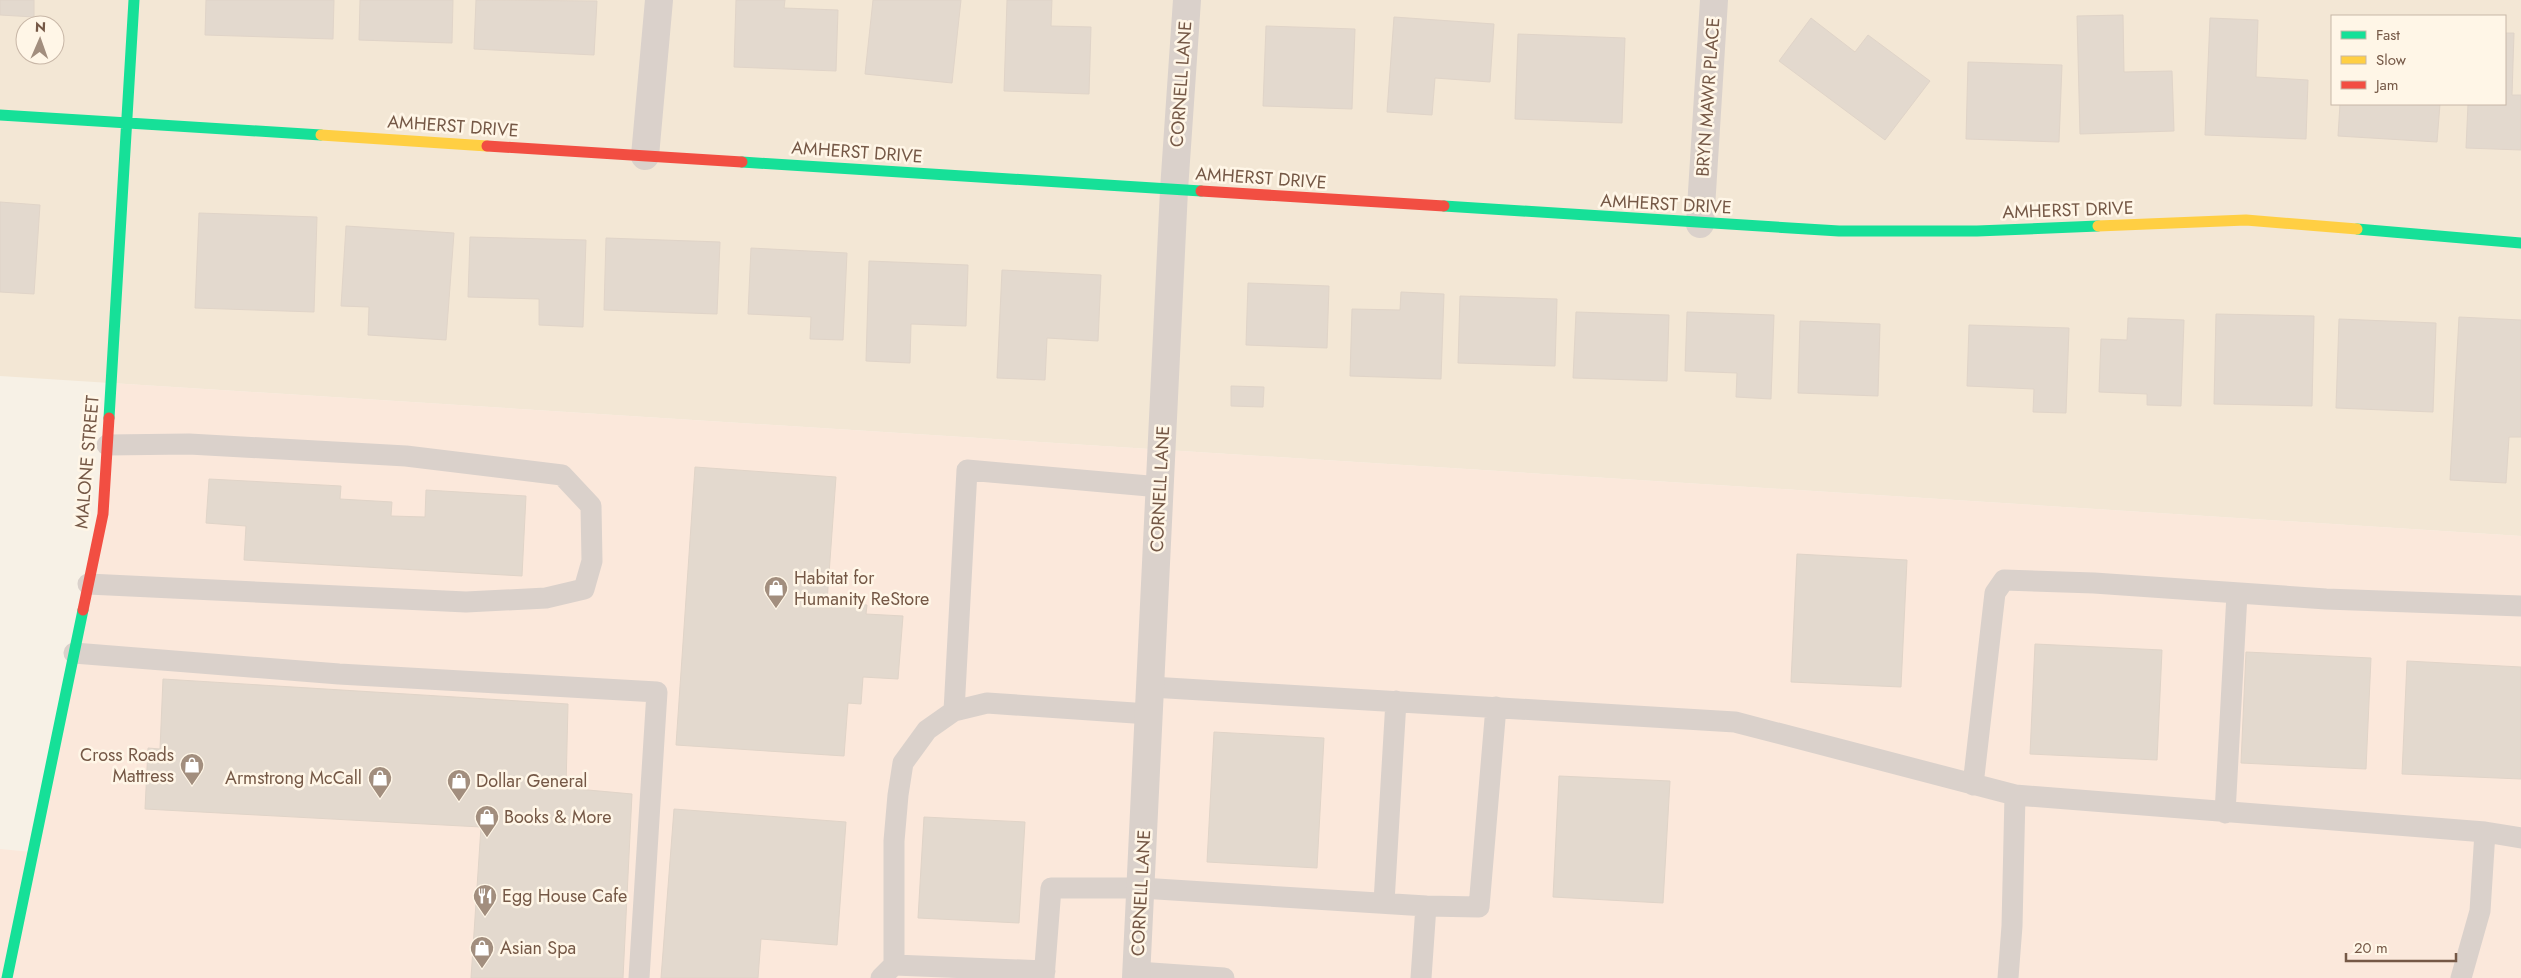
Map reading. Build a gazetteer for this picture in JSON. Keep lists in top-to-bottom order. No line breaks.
{"streets":{"street":["CORNELL LANE","BRYN MAWR PLACE","AMHERST DRIVE","MALONE STREET"]},"crossings":[["CORNELL LANE","AMHERST DRIVE"],["BRYN MAWR PLACE","AMHERST DRIVE"],["AMHERST DRIVE","MALONE STREET"]],"places":{"shop":["Habitat for Humanity ReStore","Cross Roads Mattress","Armstrong McCall","Dollar General","Books & More","Asian Spa"],"restaurant":["Egg House Cafe"]},"legend":["Fast","Slow","Jam"],"scale_bar":"20 m","north":"top"}
